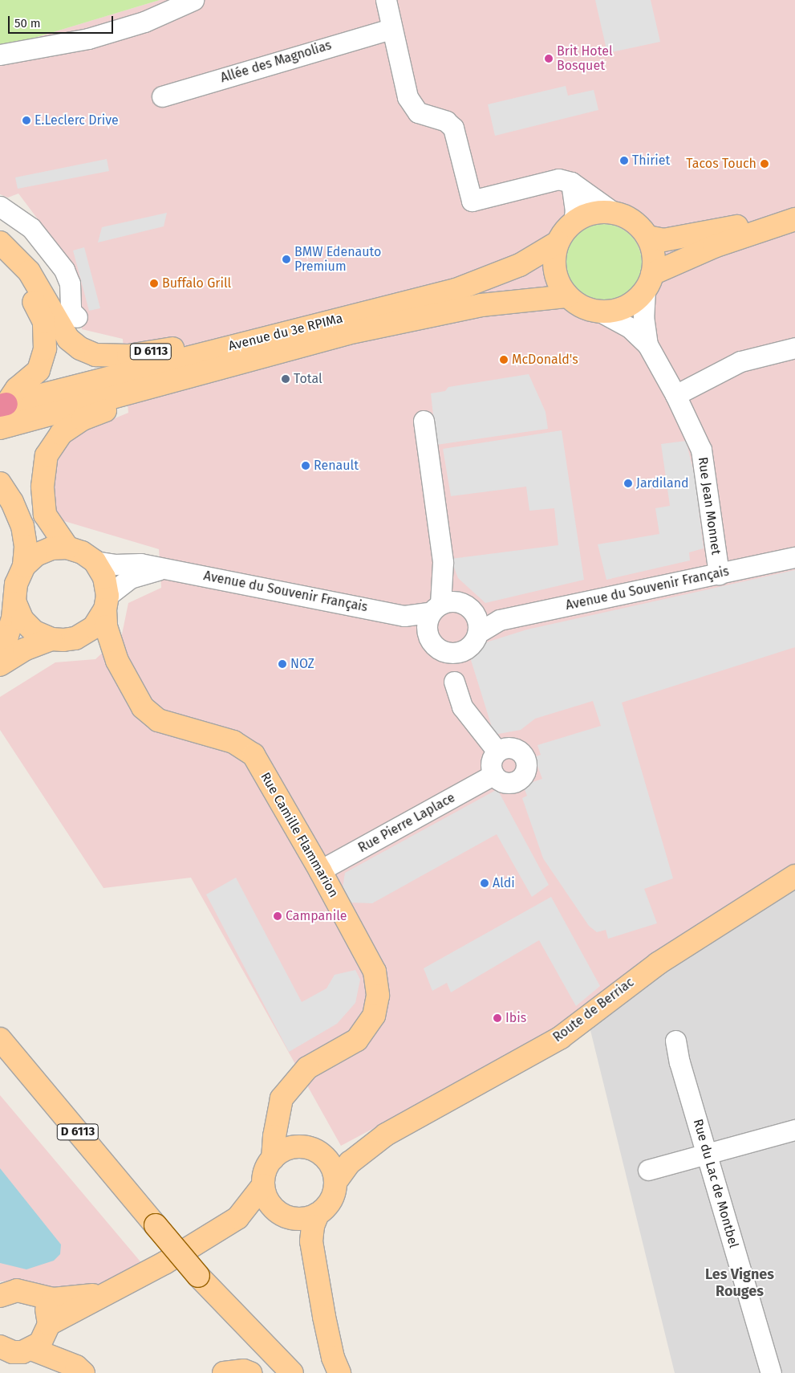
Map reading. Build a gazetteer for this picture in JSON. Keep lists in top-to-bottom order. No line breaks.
{"streets":{"main road":["Avenue du 3e RPIMa","D 6113","Rue Camille Flammarion","Route de Berriac"],"street":["Allée des Magnolias","Rue Jean Monnet","Avenue du Souvenir Français","Rue Pierre Laplace","Rue du Lac de Montbel"]},"crossings":[["Avenue du 3e RPIMa","D 6113"],["Avenue du 3e RPIMa","Rue Jean Monnet"],["Rue Jean Monnet","Avenue du Souvenir Français"],["Avenue du Souvenir Français","Rue Camille Flammarion"],["Rue Pierre Laplace","Rue Camille Flammarion"],["Rue Camille Flammarion","Route de Berriac"]],"districts":["Les Vignes Rouges"],"places":["Brit Hotel Bosquet","E.Leclerc Drive","Thiriet","Tacos Touch","BMW Edenauto Premium","Buffalo Grill","McDonald's","Total","Renault","Jardiland","NOZ","Aldi","Campanile","Ibis"],"scale_bar":"50 m"}
